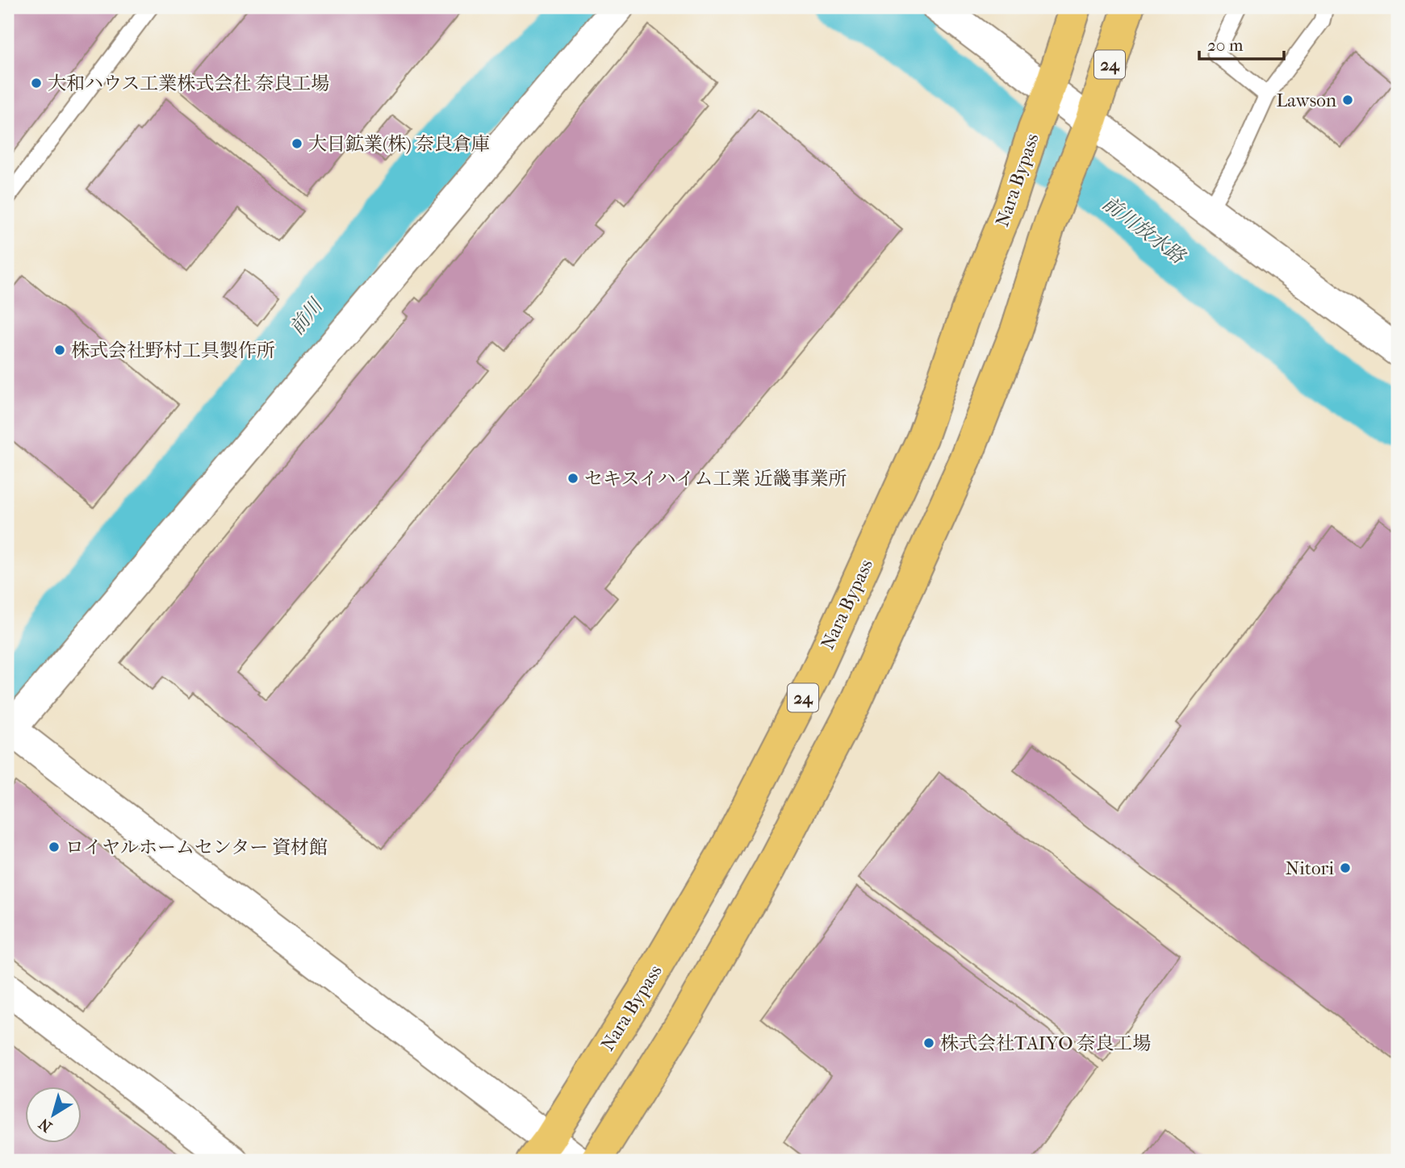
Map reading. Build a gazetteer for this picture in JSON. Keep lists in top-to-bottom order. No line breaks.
{"streets":{"highway":["24","Nara Bypass"]},"water":["前川放水路","前川"],"places":["大和ハウス工業株式会社 奈良工場","Lawson","大日鉱業(株) 奈良倉庫","株式会社野村工具製作所","セキスイハイム工業 近畿事業所","ロイヤルホームセンター 資材館","Nitori","株式会社TAIYO 奈良工場"],"scale_bar":"20 m","north":"bottom left"}
